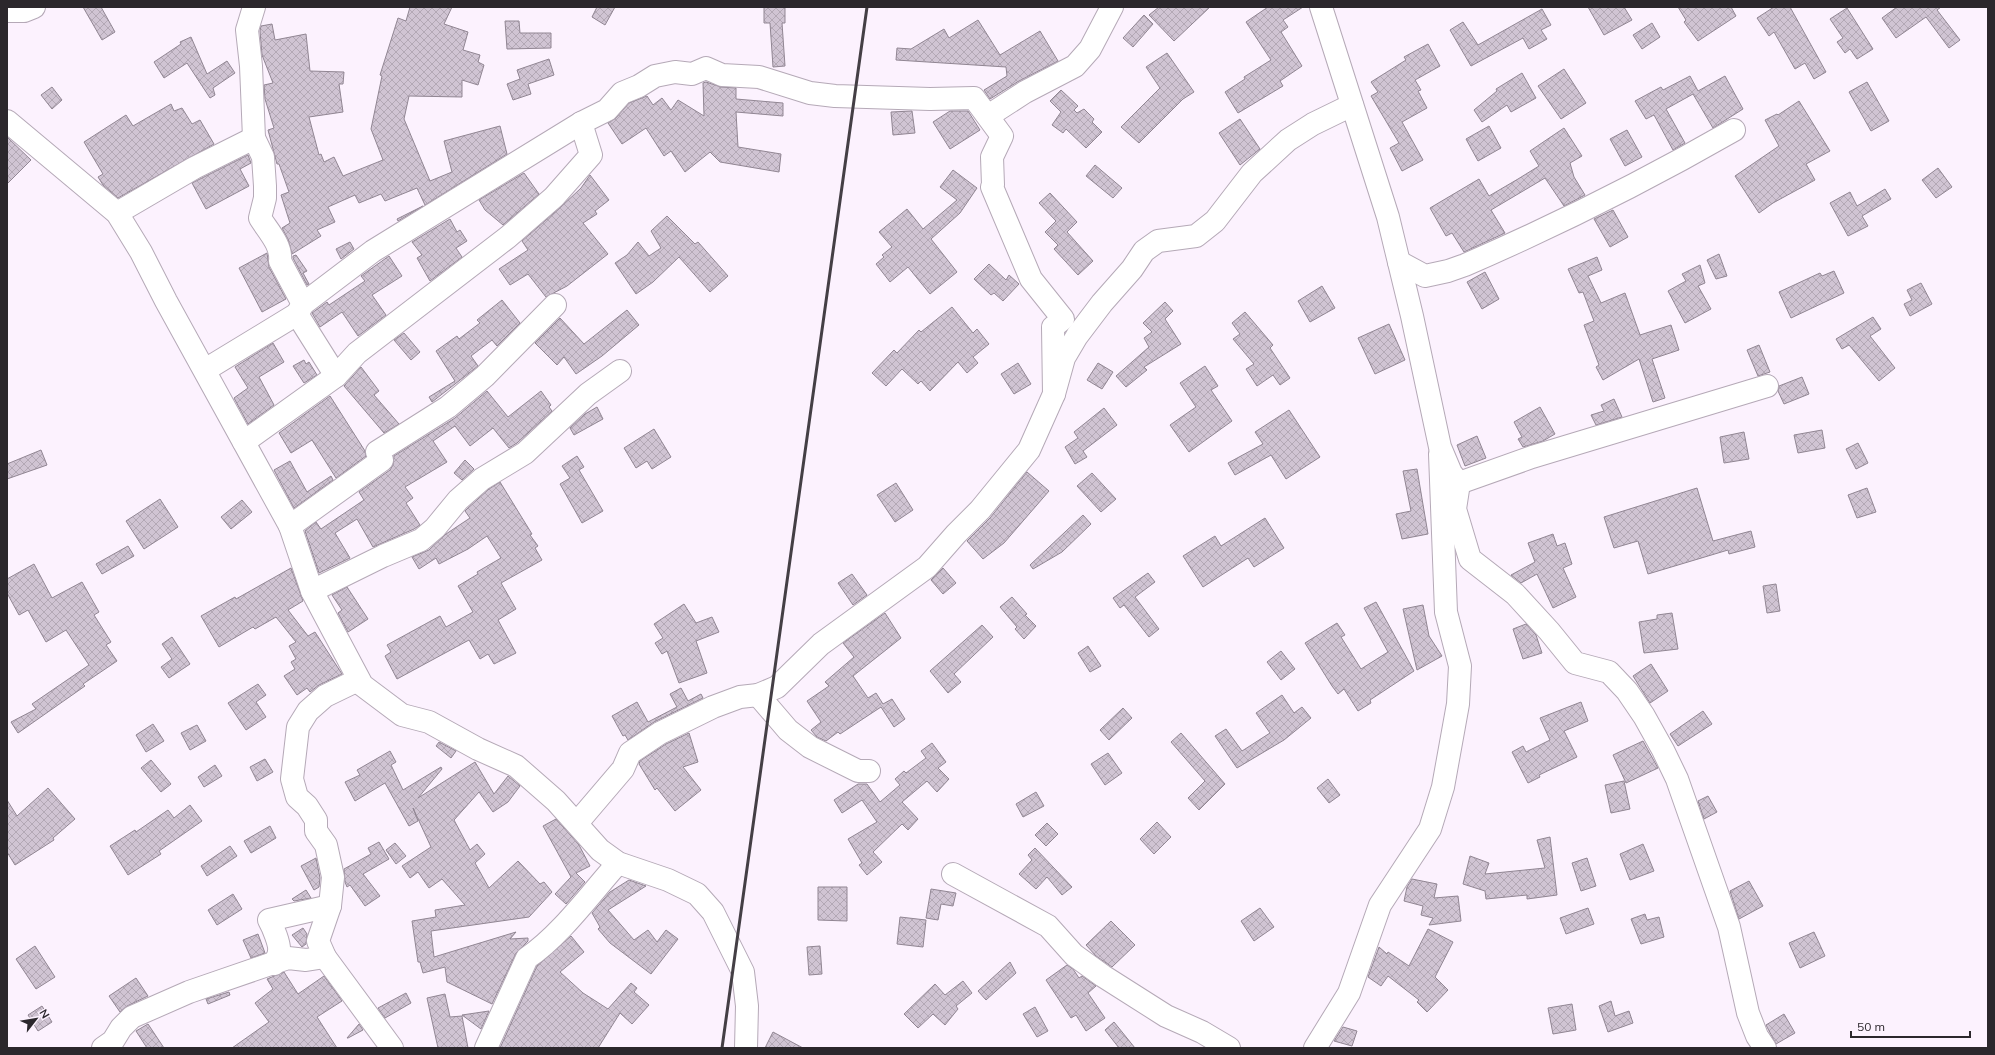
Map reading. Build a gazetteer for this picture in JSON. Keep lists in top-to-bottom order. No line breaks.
{"scale_bar":"50 m","north":"top right"}
